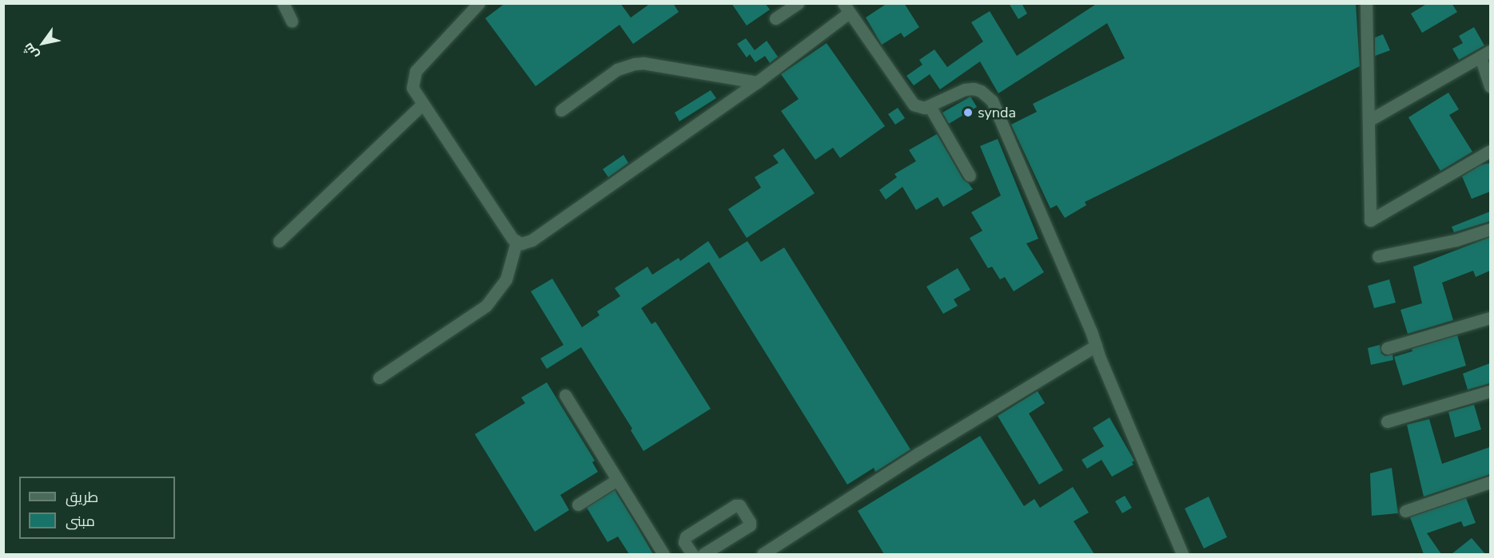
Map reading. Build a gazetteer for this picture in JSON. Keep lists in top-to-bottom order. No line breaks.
{"places":["synda"],"legend":["طريق","مبنى"],"north":"bottom left"}
